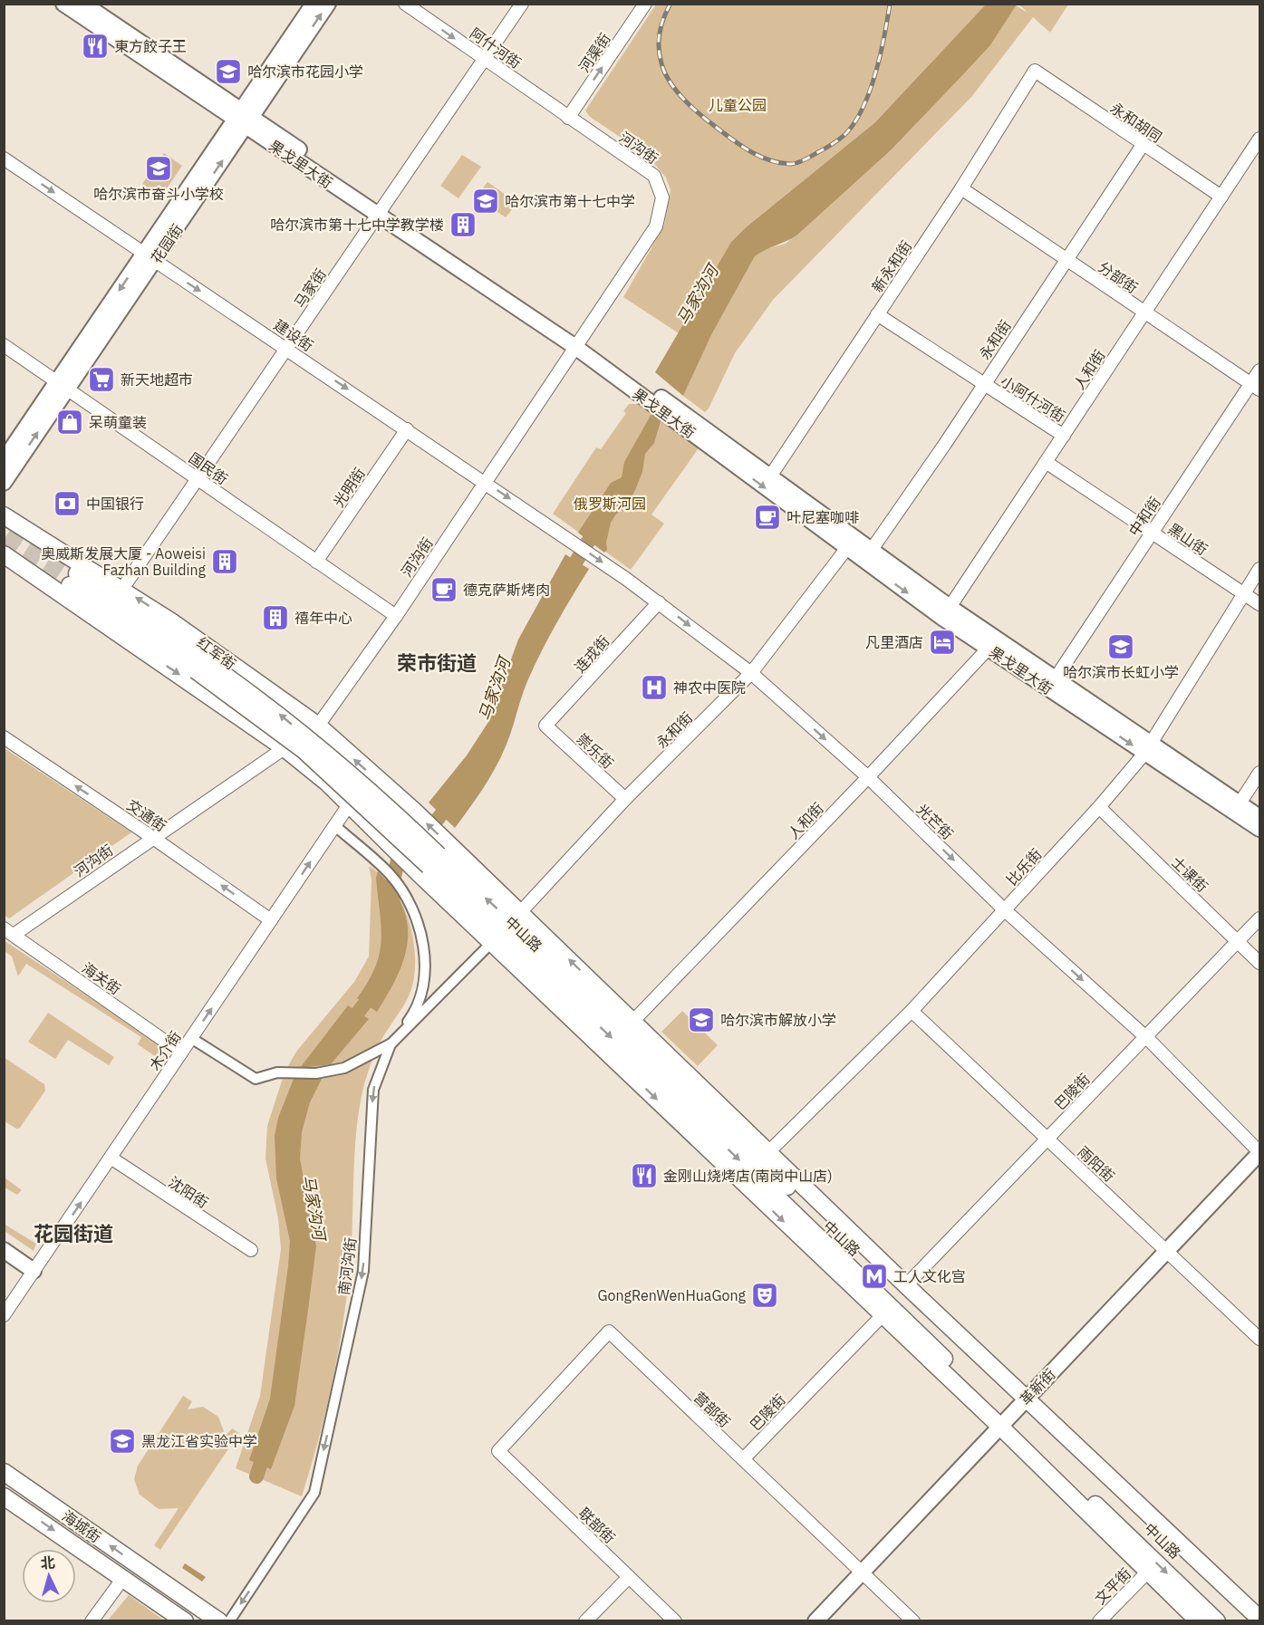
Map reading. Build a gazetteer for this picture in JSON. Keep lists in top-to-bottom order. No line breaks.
{"streets":{"main road":["果戈里大街","花园街","红军街","中山路","革新街","海城街"],"street":["阿什河街","河渠街","永和胡同","河沟街","新永和街","分部街","马家街","建设街","永和街","人和街","小阿什河街","国民街","光明街","中和街","黑山街","连戎街","崇乐街","交通街","光芒街","比乐街","士课街","海关街","木介街","巴陵街","雨阳街","沈阳街","南河沟街","营部街","联部街","文平街"]},"crossings":[["阿什河街","河渠街"],["阿什河街","河沟街"],["阿什河街","马家街"],["河渠街","河沟街"],["永和胡同","新永和街"],["永和胡同","永和街"],["永和胡同","人和街"],["河沟街","果戈里大街"],["河沟街","建设街"],["河沟街","国民街"],["河沟街","红军街"],["河沟街","交通街"],["河沟街","海关街"],["果戈里大街","花园街"],["果戈里大街","新永和街"],["果戈里大街","马家街"],["果戈里大街","永和街"],["果戈里大街","人和街"],["果戈里大街","中和街"],["果戈里大街","比乐街"],["花园街","建设街"],["花园街","国民街"],["新永和街","分部街"],["新永和街","小阿什河街"],["分部街","永和街"],["分部街","人和街"],["分部街","中和街"],["马家街","建设街"],["马家街","国民街"],["马家街","红军街"],["建设街","光明街"],["建设街","光芒街"],["永和街","小阿什河街"],["永和街","崇乐街"],["永和街","光芒街"],["永和街","中山路"],["永和街","南河沟街"],["人和街","小阿什河街"],["人和街","黑山街"],["人和街","光芒街"],["国民街","光明街"],["中和街","黑山街"],["黑山街","比乐街"],["红军街","中山路"],["连戎街","崇乐街"],["连戎街","光芒街"],["交通街","木介街"],["光芒街","比乐街"],["光芒街","巴陵街"],["光芒街","革新街"],["比乐街","士课街"],["比乐街","雨阳街"],["士课街","巴陵街"],["中山路","南河沟街"],["中山路","革新街"],["海关街","木介街"],["木介街","沈阳街"],["巴陵街","雨阳街"],["巴陵街","营部街"],["雨阳街","革新街"],["革新街","营部街"],["营部街","联部街"]],"one_way":["阿什河街","河渠街","建设街","交通街","光芒街","木介街","南河沟街"],"districts":["荣市街道","花园街道"],"water":["马家沟河"],"parks":["儿童公园","俄罗斯河园"],"places":{"restaurant":["東方餃子王","金刚山烧烤店(南岗中山店)"],"school or university":["哈尔滨市花园小学","哈尔滨市奋斗小学校","哈尔滨市第十七中学","哈尔滨市长虹小学","哈尔滨市解放小学","黑龙江省实验中学"],"building":["哈尔滨市第十七中学教学楼","奥威斯发展大厦 - Aoweisi Fazhan Building","禧年中心"],"supermarket":["新天地超市"],"shop":["呆萌童装"],"bank":["中国银行"],"cafe":["叶尼塞咖啡","德克萨斯烤肉"],"hotel":["凡里酒店"],"hospital":["神农中医院"],"metro station":["工人文化宫"],"theatre":["GongRenWenHuaGong"]},"north":"top"}
